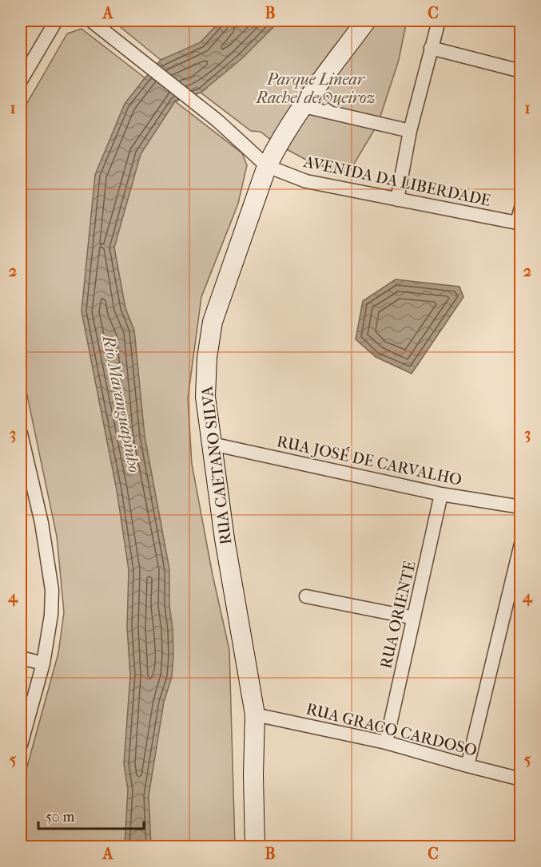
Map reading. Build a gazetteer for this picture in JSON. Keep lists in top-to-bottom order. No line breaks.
{"streets":{"main road":["RUA CAETANO SILVA"],"street":["AVENIDA DA LIBERDADE","RUA JOSÉ DE CARVALHO","RUA ORIENTE","RUA GRACO CARDOSO"]},"crossings":[["AVENIDA DA LIBERDADE","RUA CAETANO SILVA"],["RUA JOSÉ DE CARVALHO","RUA CAETANO SILVA"],["RUA JOSÉ DE CARVALHO","RUA ORIENTE"],["RUA CAETANO SILVA","RUA GRACO CARDOSO"],["RUA ORIENTE","RUA GRACO CARDOSO"]],"water":["Rio Maranguapinho"],"parks":["Parque Linear Rachel de Queiroz"],"scale_bar":"50 m","grid":{"columns":["A","B","C"],"rows":["1","2","3","4","5"]}}
